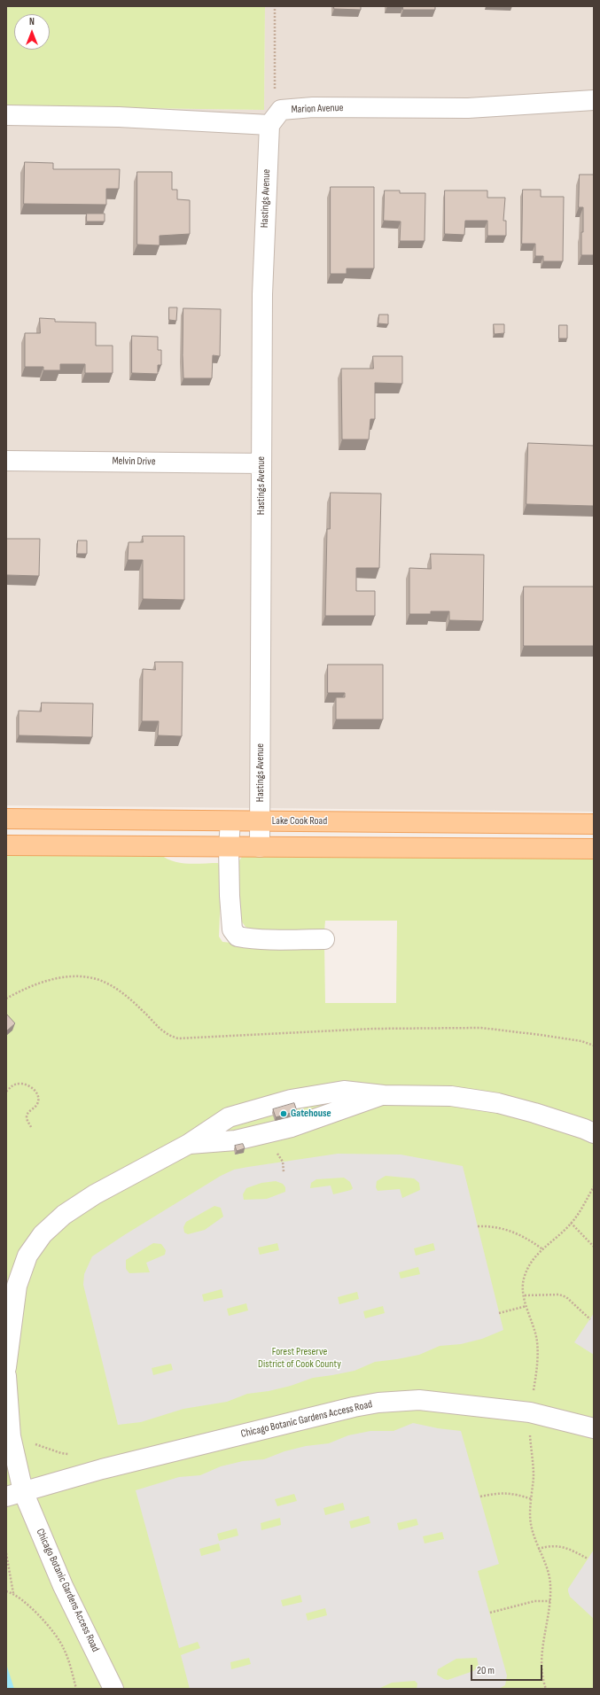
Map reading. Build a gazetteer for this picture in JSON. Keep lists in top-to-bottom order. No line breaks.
{"streets":{"main road":["Lake Cook Road"],"street":["Marion Avenue","Hastings Avenue","Melvin Drive","Chicago Botanic Gardens Access Road"]},"crossings":[["Marion Avenue","Hastings Avenue"],["Hastings Avenue","Melvin Drive"],["Hastings Avenue","Lake Cook Road"]],"parks":["Forest Preserve District of Cook County"],"places":["Gatehouse"],"scale_bar":"20 m","north":"top"}
